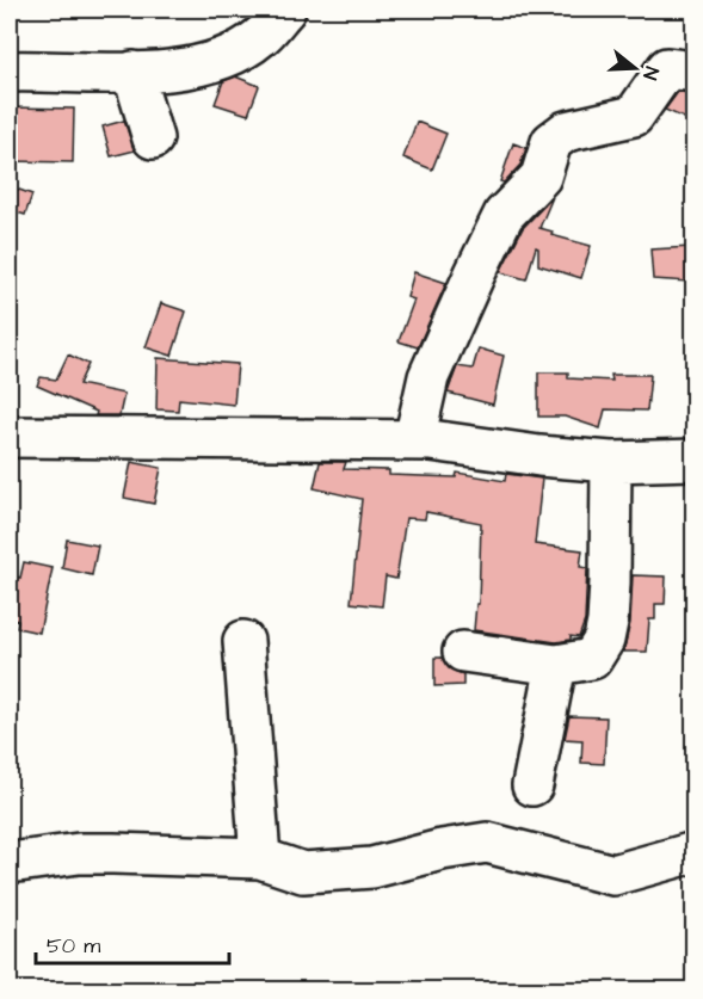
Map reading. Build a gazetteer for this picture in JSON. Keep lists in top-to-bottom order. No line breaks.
{"scale_bar":"50 m","north":"right"}
